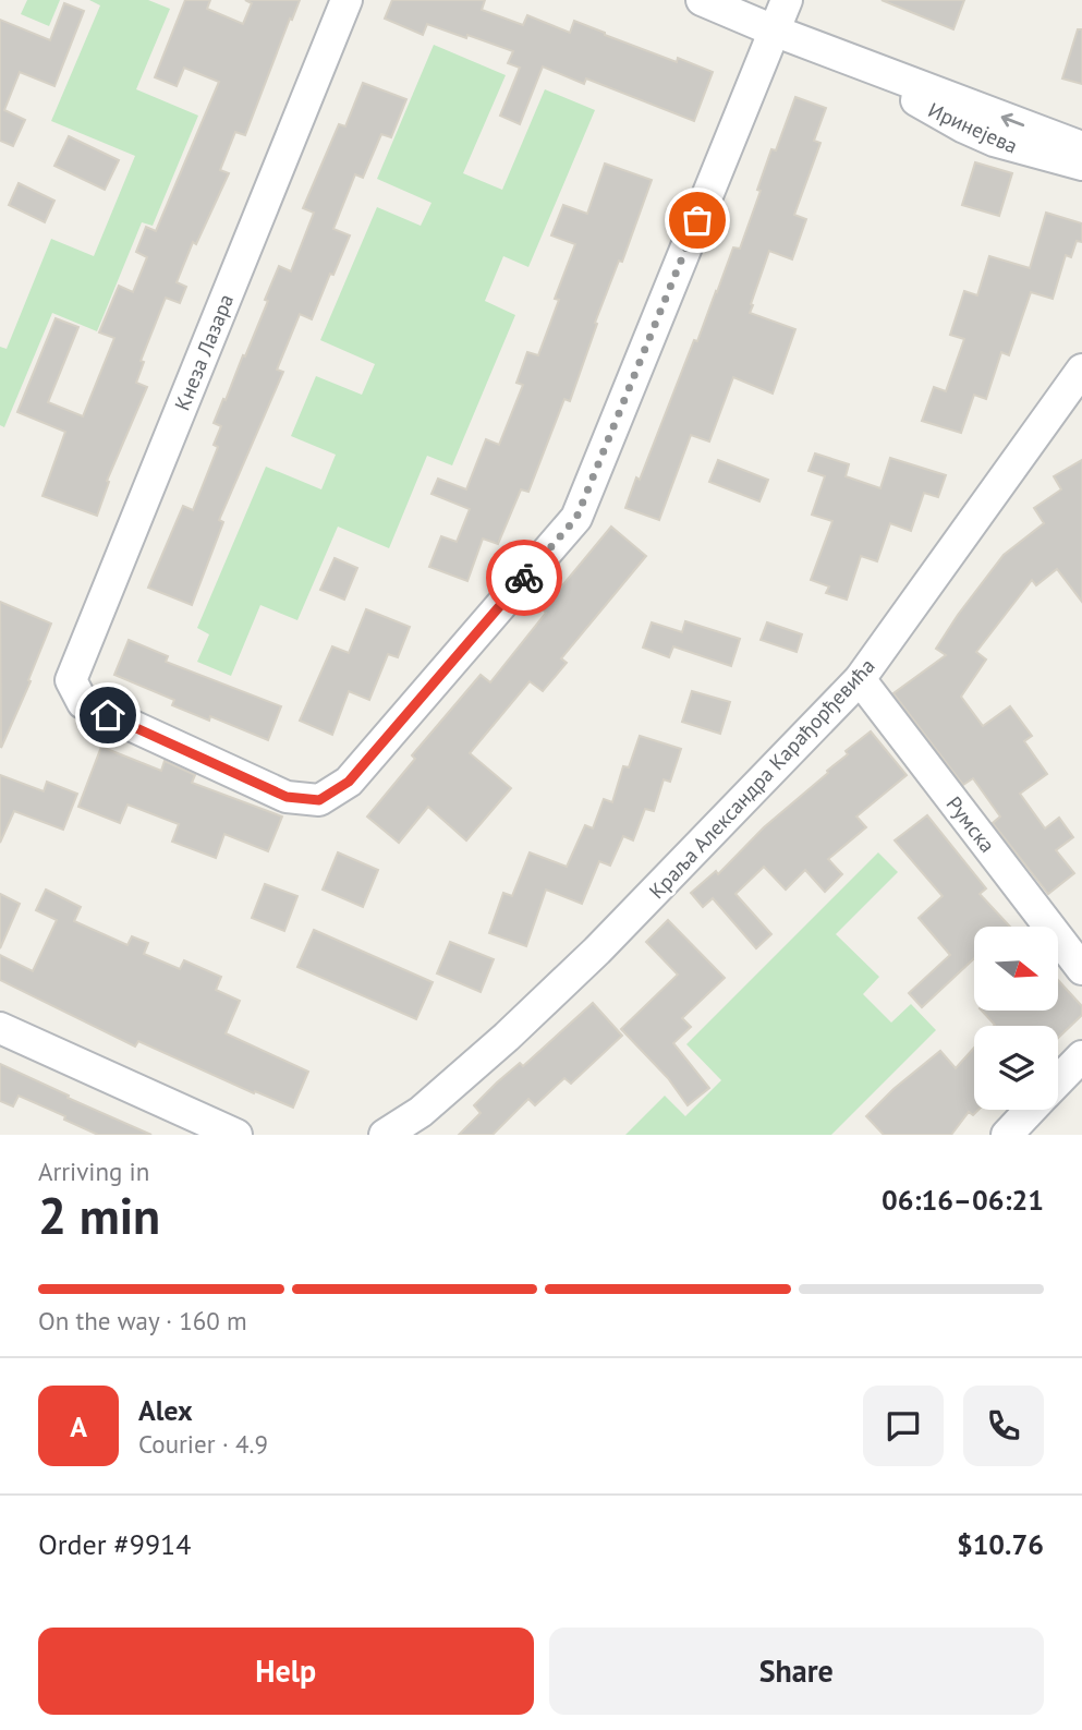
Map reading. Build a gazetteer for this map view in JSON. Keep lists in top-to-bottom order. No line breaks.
{"streets":{"street":["Иринејева","Кнеза Лазара","Краља Александра Карађорђевића","Румска"]},"crossings":[["Иринејева","Кнеза Лазара"],["Краља Александра Карађорђевића","Румска"]],"north":"right","page":{"heading":["2 min","Arriving in","06:16–06:21"],"panel":["Alex","Courier · 4.9","Order #9914","$10.76"],"bar":"On the way · 160 m","round":"A","buttons":["Help","Share"]}}
